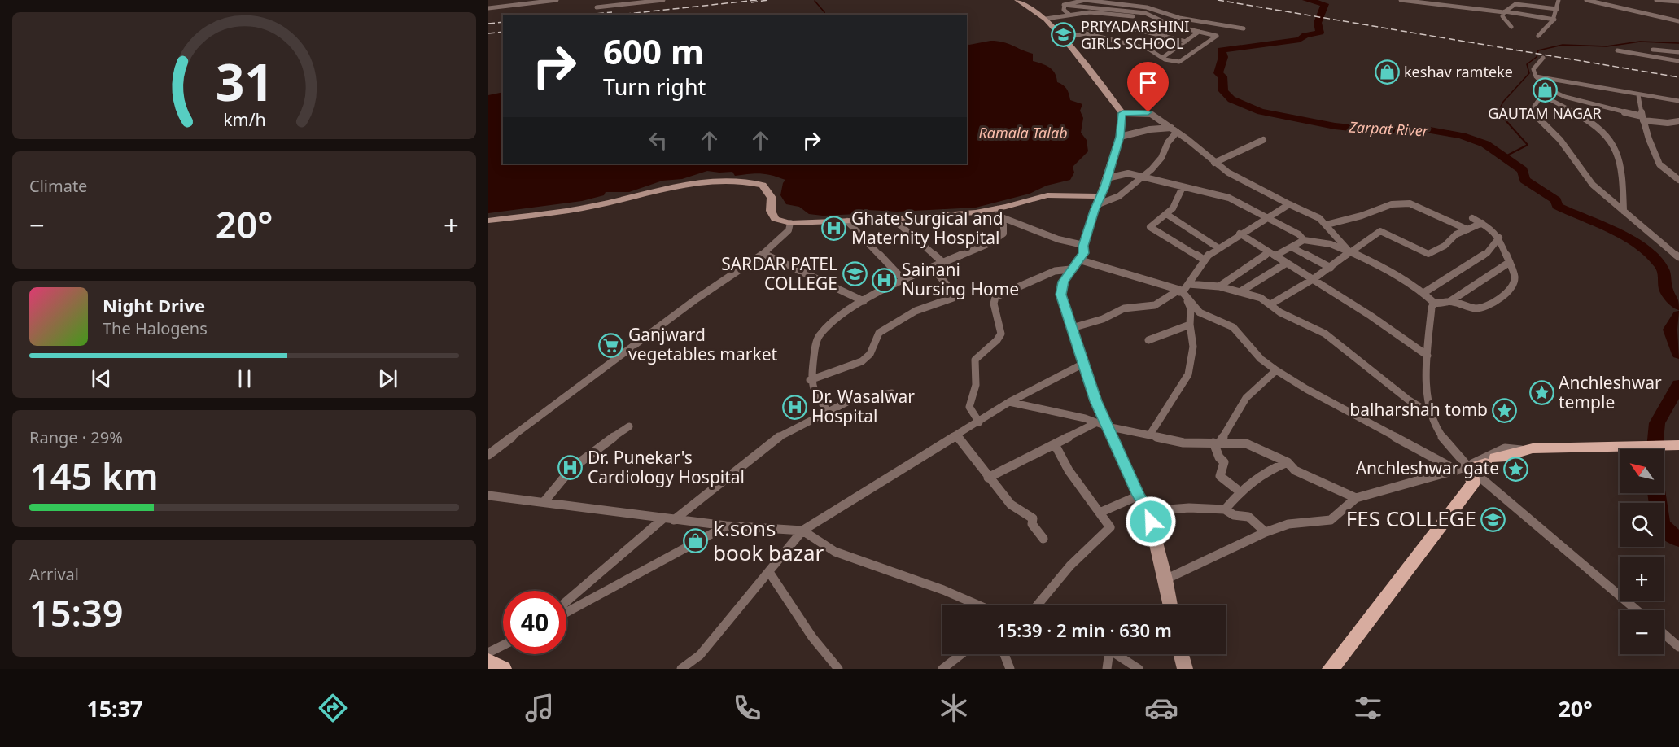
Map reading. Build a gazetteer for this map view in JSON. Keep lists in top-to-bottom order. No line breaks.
{"water":["Zarpat River","Ramala Talab"],"places":{"school or university":["PRIYADARSHINI GIRLS SCHOOL","SARDAR PATEL COLLEGE","FES COLLEGE"],"shop":["keshav ramteke","GAUTAM NAGAR","k.sons book bazar"],"hospital":["Ghate Surgical and Maternity Hospital","Sainani Nursing Home","Dr. Wasalwar Hospital","Dr. Punekar's Cardiology Hospital"],"supermarket":["Ganjward vegetables market"],"place":["Anchleshwar temple","balharshah tomb","Anchleshwar gate"]},"north":"top left","page":{"turn":["600 m","Turn right"],"tile":["Climate",["Range · 29%","145 km"],["Arrival","15:39"]],"heat":["−","20°","+"],"song":["Night Drive","The Halogens"],"map_buttons":["+","−"],"limit":"40","trip":"15:39 · 2 min · 630 m","tabs":["15:37","20°"],"gauge":["31","km/h"]}}
